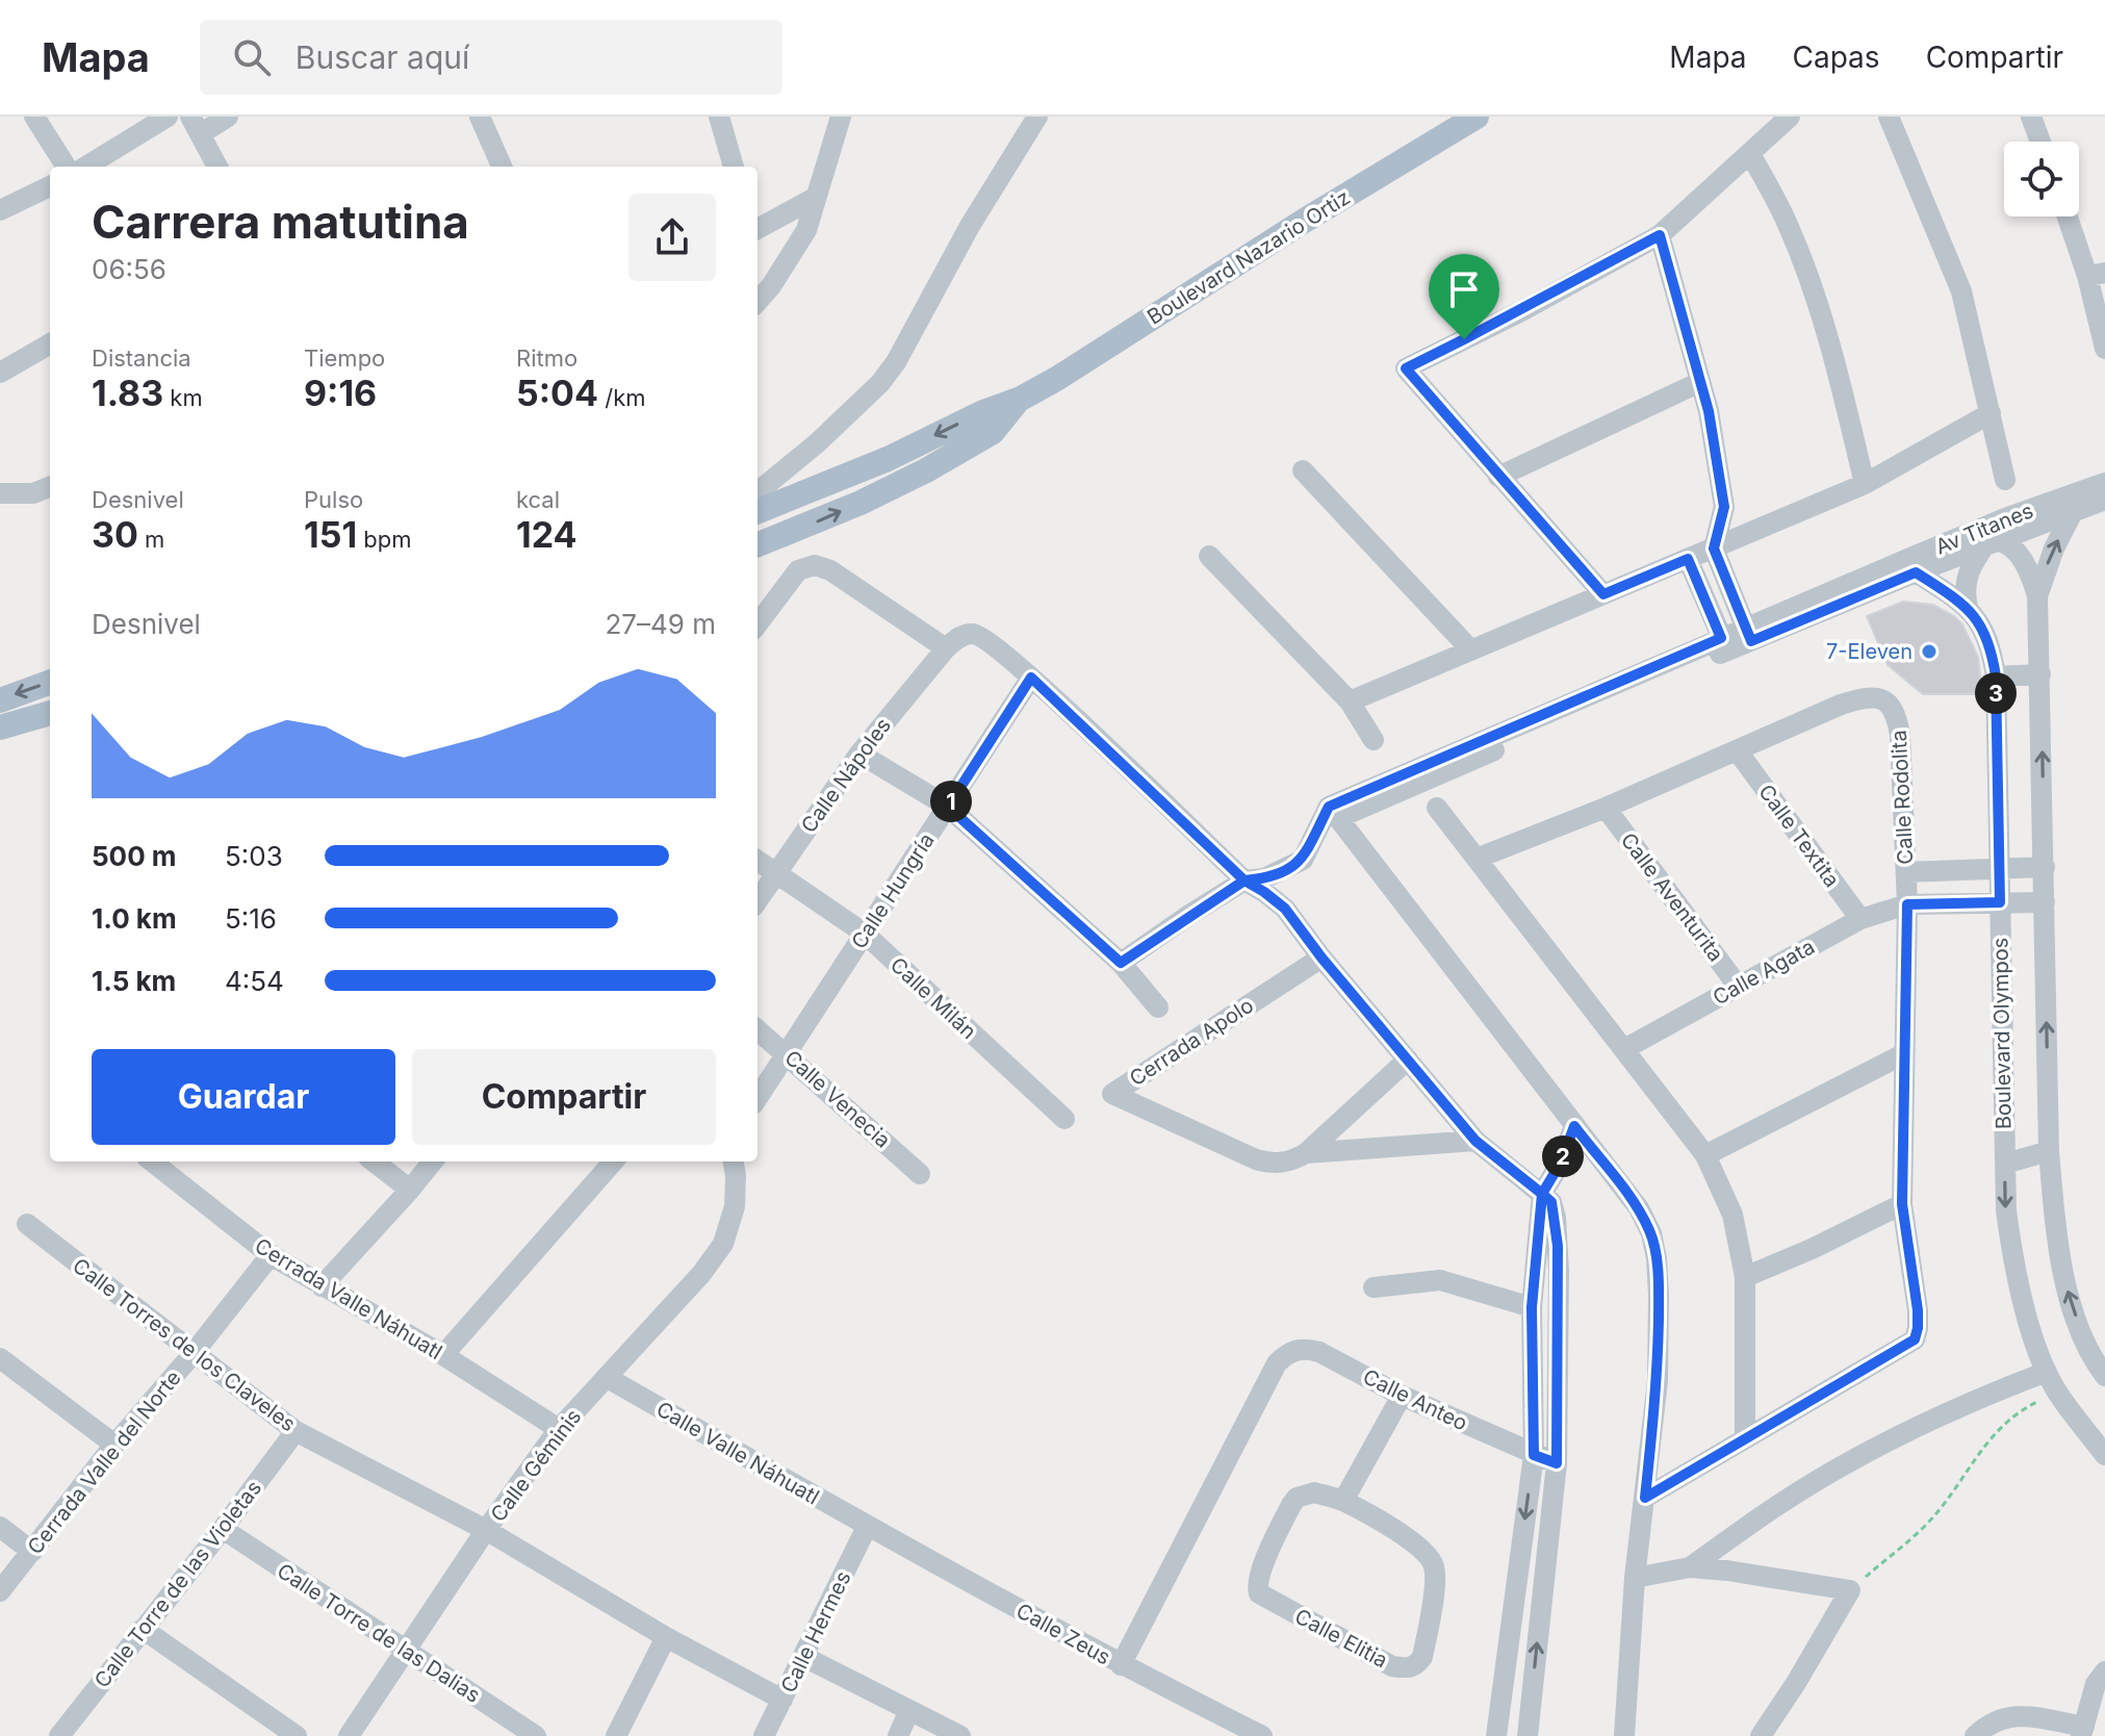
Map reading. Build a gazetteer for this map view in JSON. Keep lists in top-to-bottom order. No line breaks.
{"streets":{"main road":["Boulevard Nazario Ortiz"],"street":["Av Titanes","Calle Nápoles","Calle Rodolita","Calle Textita","Calle Hungría","Calle Aventurita","Calle Agata","Calle Milán","Boulevard Olympos","Cerrada Apolo","Calle Venecia","Cerrada Valle Náhuatl","Calle Torres de los Claveles","Calle Anteo","Calle Valle Náhuatl","Cerrada Valle del Norte","Calle Géminis","Calle Torre de las Violetas","Calle Hermes","Calle Torre de las Dalias","Calle Zeus","Calle Elitia"]},"crossings":[["Av Titanes","Boulevard Olympos"],["Calle Nápoles","Calle Milán"],["Calle Rodolita","Calle Textita"],["Calle Rodolita","Calle Aventurita"],["Calle Rodolita","Calle Agata"],["Calle Textita","Calle Agata"],["Calle Hungría","Calle Milán"],["Calle Hungría","Calle Venecia"],["Calle Aventurita","Calle Agata"],["Calle Agata","Boulevard Olympos"],["Cerrada Valle Náhuatl","Cerrada Valle del Norte"],["Cerrada Valle Náhuatl","Calle Géminis"],["Calle Torres de los Claveles","Cerrada Valle del Norte"],["Calle Torres de los Claveles","Calle Géminis"],["Calle Torres de los Claveles","Calle Torre de las Violetas"],["Calle Torres de los Claveles","Calle Hermes"],["Calle Anteo","Calle Zeus"],["Calle Valle Náhuatl","Calle Géminis"],["Calle Valle Náhuatl","Calle Hermes"],["Calle Valle Náhuatl","Calle Zeus"],["Calle Géminis","Calle Torre de las Dalias"],["Calle Torre de las Violetas","Calle Torre de las Dalias"],["Calle Hermes","Calle Zeus"]],"places":["7-Eleven"],"page":{"header":"Mapa","search":"Buscar aquí","nav":["Mapa","Capas","Compartir"],"heading":["Carrera matutina","06:56"],"stats":[["Distancia","1.83 km"],["Tiempo","9:16"],["Ritmo","5:04 /km"],["Desnivel","30 m"],["Pulso","151 bpm"],["kcal","124"]],"chart":["Desnivel","27–49 m"],"pins":["3","1","2"],"list":[{"name":"500 m","note":"5:03"},{"name":"1.0 km","note":"5:16"},{"name":"1.5 km","note":"4:54"}],"buttons":["Guardar","Compartir"]}}
